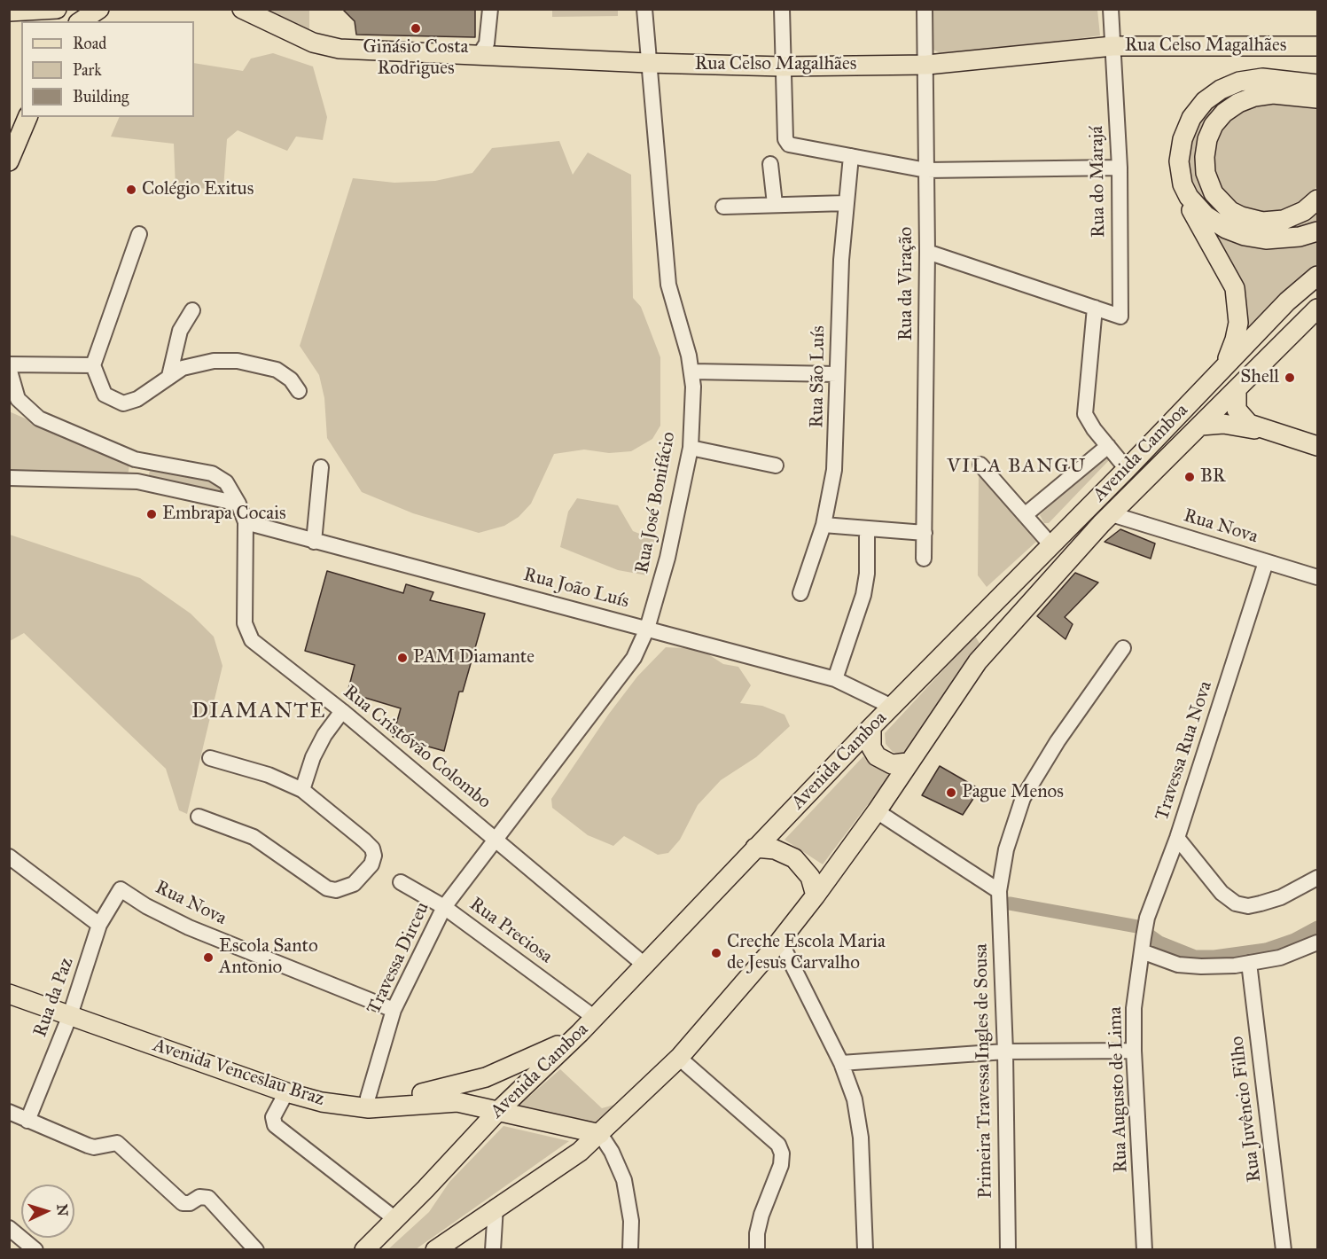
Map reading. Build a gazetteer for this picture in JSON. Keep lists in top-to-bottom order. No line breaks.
{"streets":{"main road":["Rua Celso Magalhães","Avenida Camboa","Avenida Venceslau Braz"],"street":["Rua do Marajá","Rua da Viração","Rua São Luís","Rua José Bonifácio","Rua Nova","Rua João Luís","Rua Cristóvão Colombo","Travessa Rua Nova","Rua Preciosa","Travessa Dirceu","Rua da Paz","Primeira Travessa Ingles de Sousa","Rua Augusto de Lima","Rua Juvêncio Filho"]},"crossings":[["Rua Celso Magalhães","Rua do Marajá"],["Rua Celso Magalhães","Rua da Viração"],["Rua Celso Magalhães","Rua José Bonifácio"],["Avenida Camboa","Rua Nova"],["Avenida Camboa","Rua João Luís"],["Avenida Camboa","Rua Cristóvão Colombo"],["Avenida Camboa","Rua Preciosa"],["Avenida Camboa","Avenida Venceslau Braz"],["Rua José Bonifácio","Rua João Luís"],["Rua José Bonifácio","Rua Cristóvão Colombo"],["Rua José Bonifácio","Travessa Dirceu"],["Rua Nova","Travessa Rua Nova"],["Rua Nova","Travessa Dirceu"],["Rua Nova","Rua da Paz"],["Rua João Luís","Rua Cristóvão Colombo"],["Rua Cristóvão Colombo","Travessa Dirceu"],["Travessa Rua Nova","Rua Augusto de Lima"],["Rua Preciosa","Travessa Dirceu"],["Travessa Dirceu","Avenida Venceslau Braz"],["Rua da Paz","Avenida Venceslau Braz"]],"districts":["VILA BANGU","DIAMANTE"],"places":["Ginásio Costa Rodrigues","Colégio Exitus","Shell","BR","Embrapa Cocais","PAM Diamante","Pague Menos","Creche Escola Maria de Jesus Carvalho","Escola Santo Antonio"],"legend":["Road","Park","Building"],"north":"right"}
